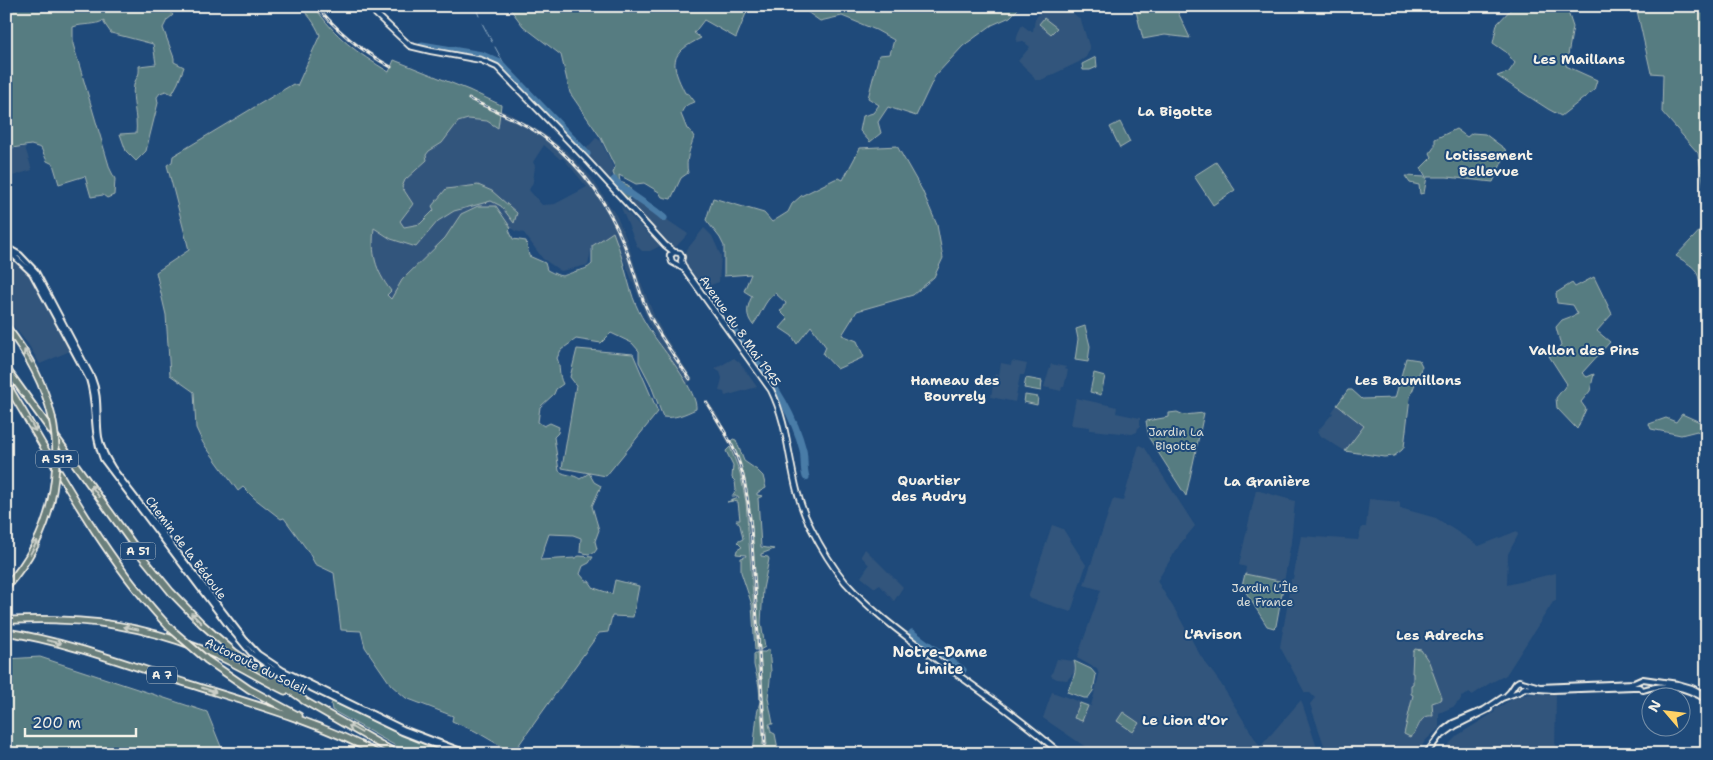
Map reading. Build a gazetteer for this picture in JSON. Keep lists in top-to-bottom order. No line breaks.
{"streets":{"highway":["A 517","A 51","Autoroute du Soleil","A 7"],"main road":["Avenue du 8 Mai 1945"],"street":["Chemin de la Bédoule"]},"crossings":[["A 51","Autoroute du Soleil"],["A 51","A 7"]],"districts":["Les Maillans","La Bigotte","Lotissement Bellevue","Vallon des Pins","Hameau des Bourrely","Les Baumillons","Quartier des Audry","La Granière","L'Avison","Les Adrechs","Notre-Dame Limite","Le Lion d'Or"],"parks":["Jardin La Bigotte","Jardin L'Île de France"],"scale_bar":"200 m","north":"top left"}
